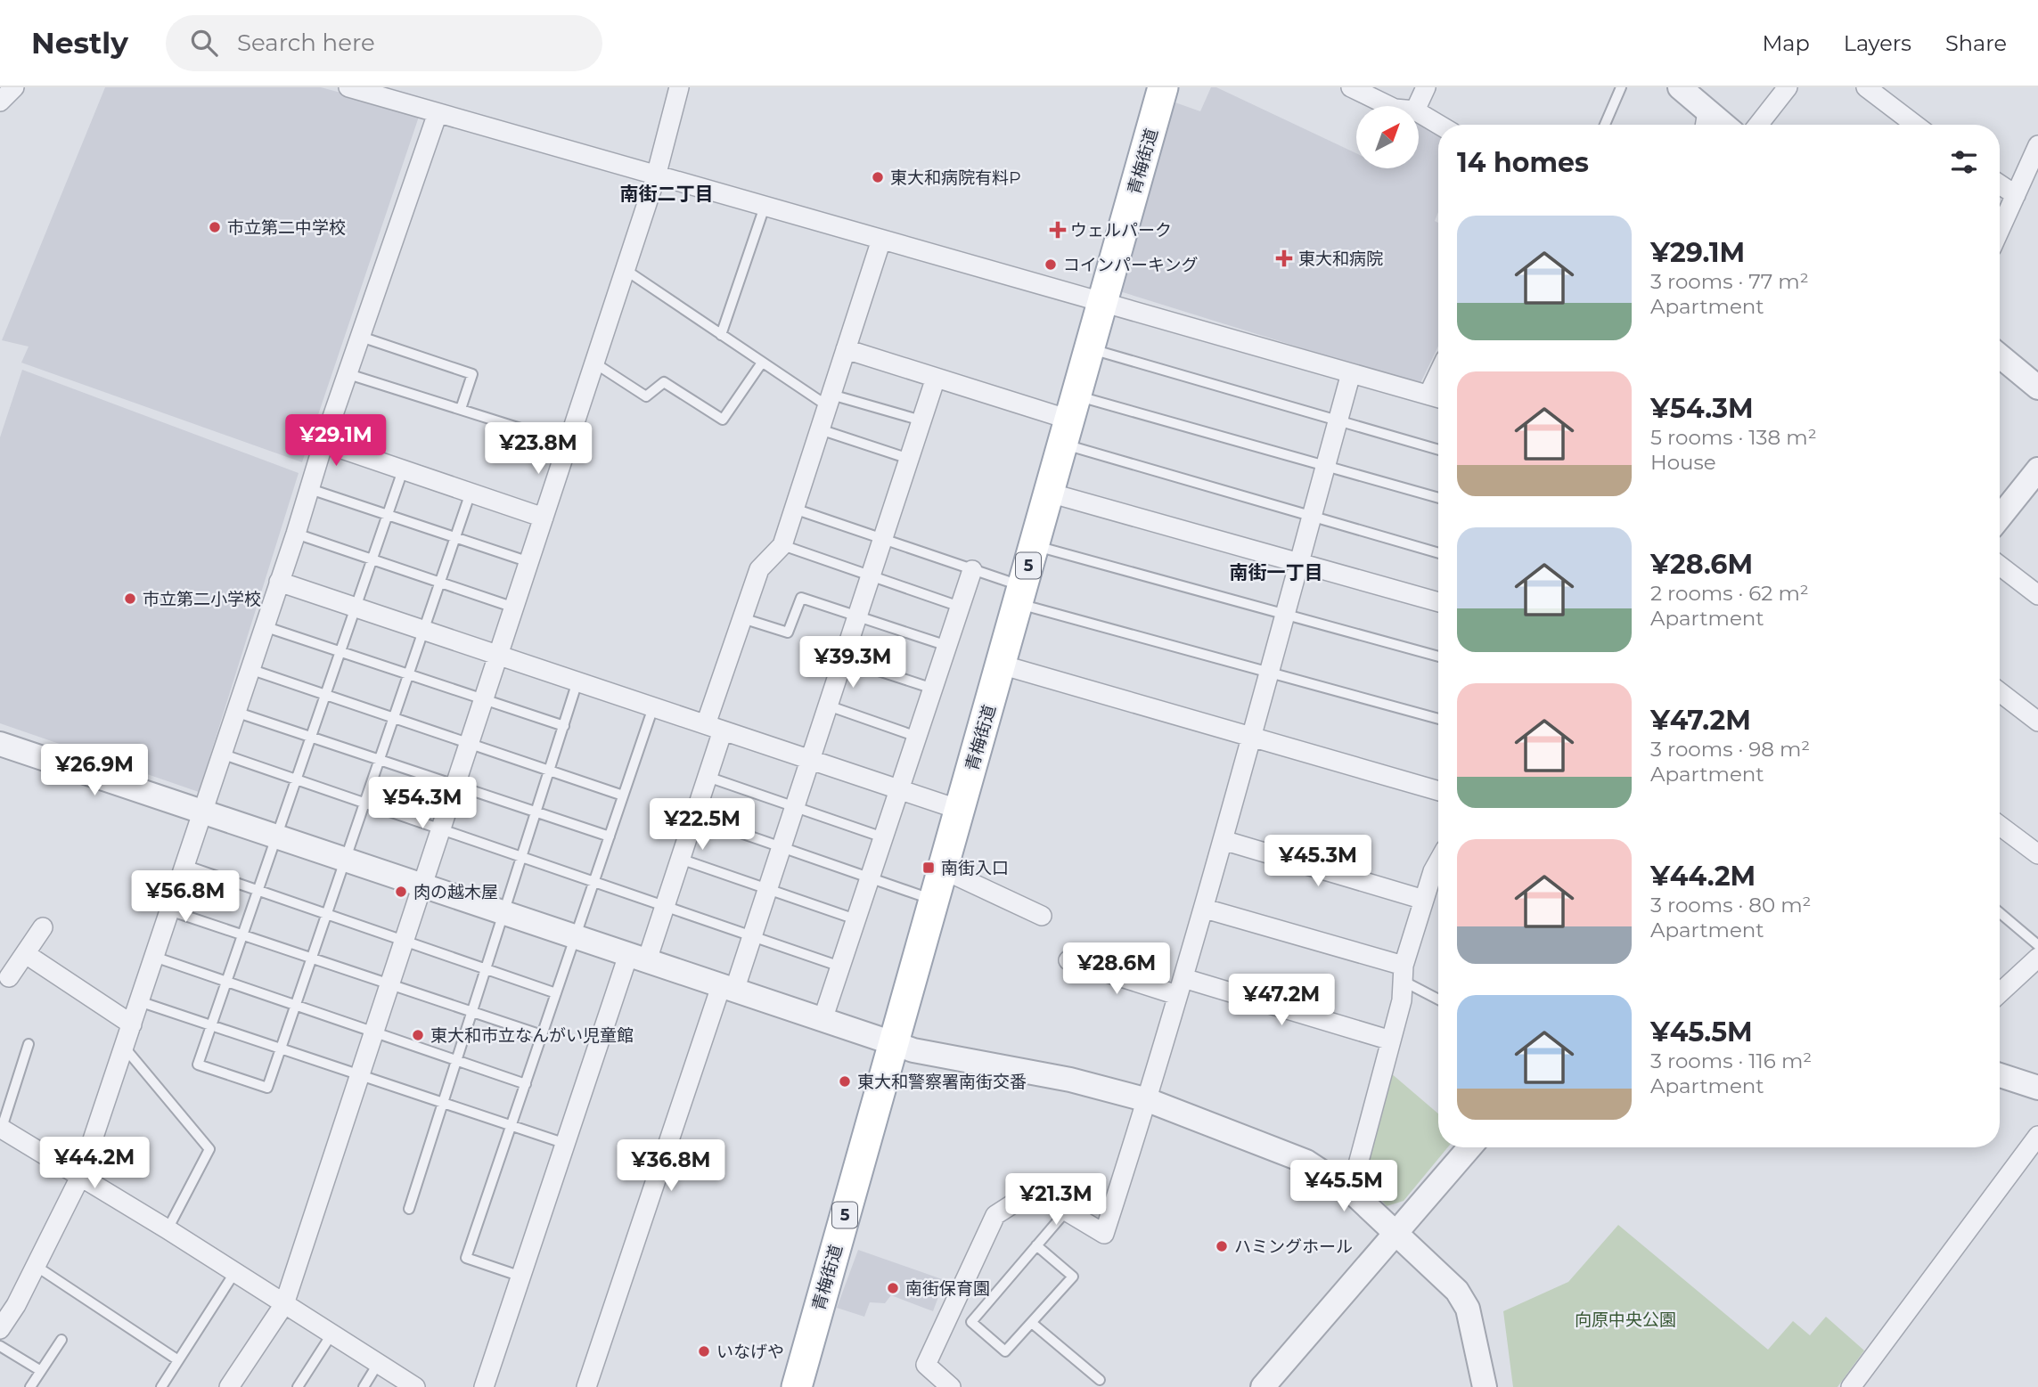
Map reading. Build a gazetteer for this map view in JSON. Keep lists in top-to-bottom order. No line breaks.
{"streets":{"main road":["青梅街道","5"]},"districts":["南街二丁目","南街一丁目"],"parks":["向原中央公園"],"places":{"other":["東大和病院有料P","市立第二中学校","コインパーキング","市立第二小学校","肉の越木屋","東大和市立なんがい児童館","東大和警察署南街交番","ハミングホール","南街保育園","いなげや"],"health":["ウェルパーク","東大和病院"],"transit":["南街入口"]},"north":"top right","page":{"header":"Nestly","search":"Search here","nav":["Map","Layers","Share"],"heading":"14 homes","list":[{"name":"¥29.1M","note":"3 rooms · 77 m² · Apartment"},{"name":"¥54.3M","note":"5 rooms · 138 m² · House"},{"name":"¥28.6M","note":"2 rooms · 62 m² · Apartment"},{"name":"¥47.2M","note":"3 rooms · 98 m² · Apartment"},{"name":"¥44.2M","note":"3 rooms · 80 m² · Apartment"},{"name":"¥45.5M","note":"3 rooms · 116 m² · Apartment"}],"price":["¥29.1M","¥23.8M","¥39.3M","¥26.9M","¥54.3M","¥22.5M","¥45.3M","¥56.8M","¥28.6M","¥47.2M","¥44.2M","¥36.8M","¥45.5M","¥21.3M"]}}
